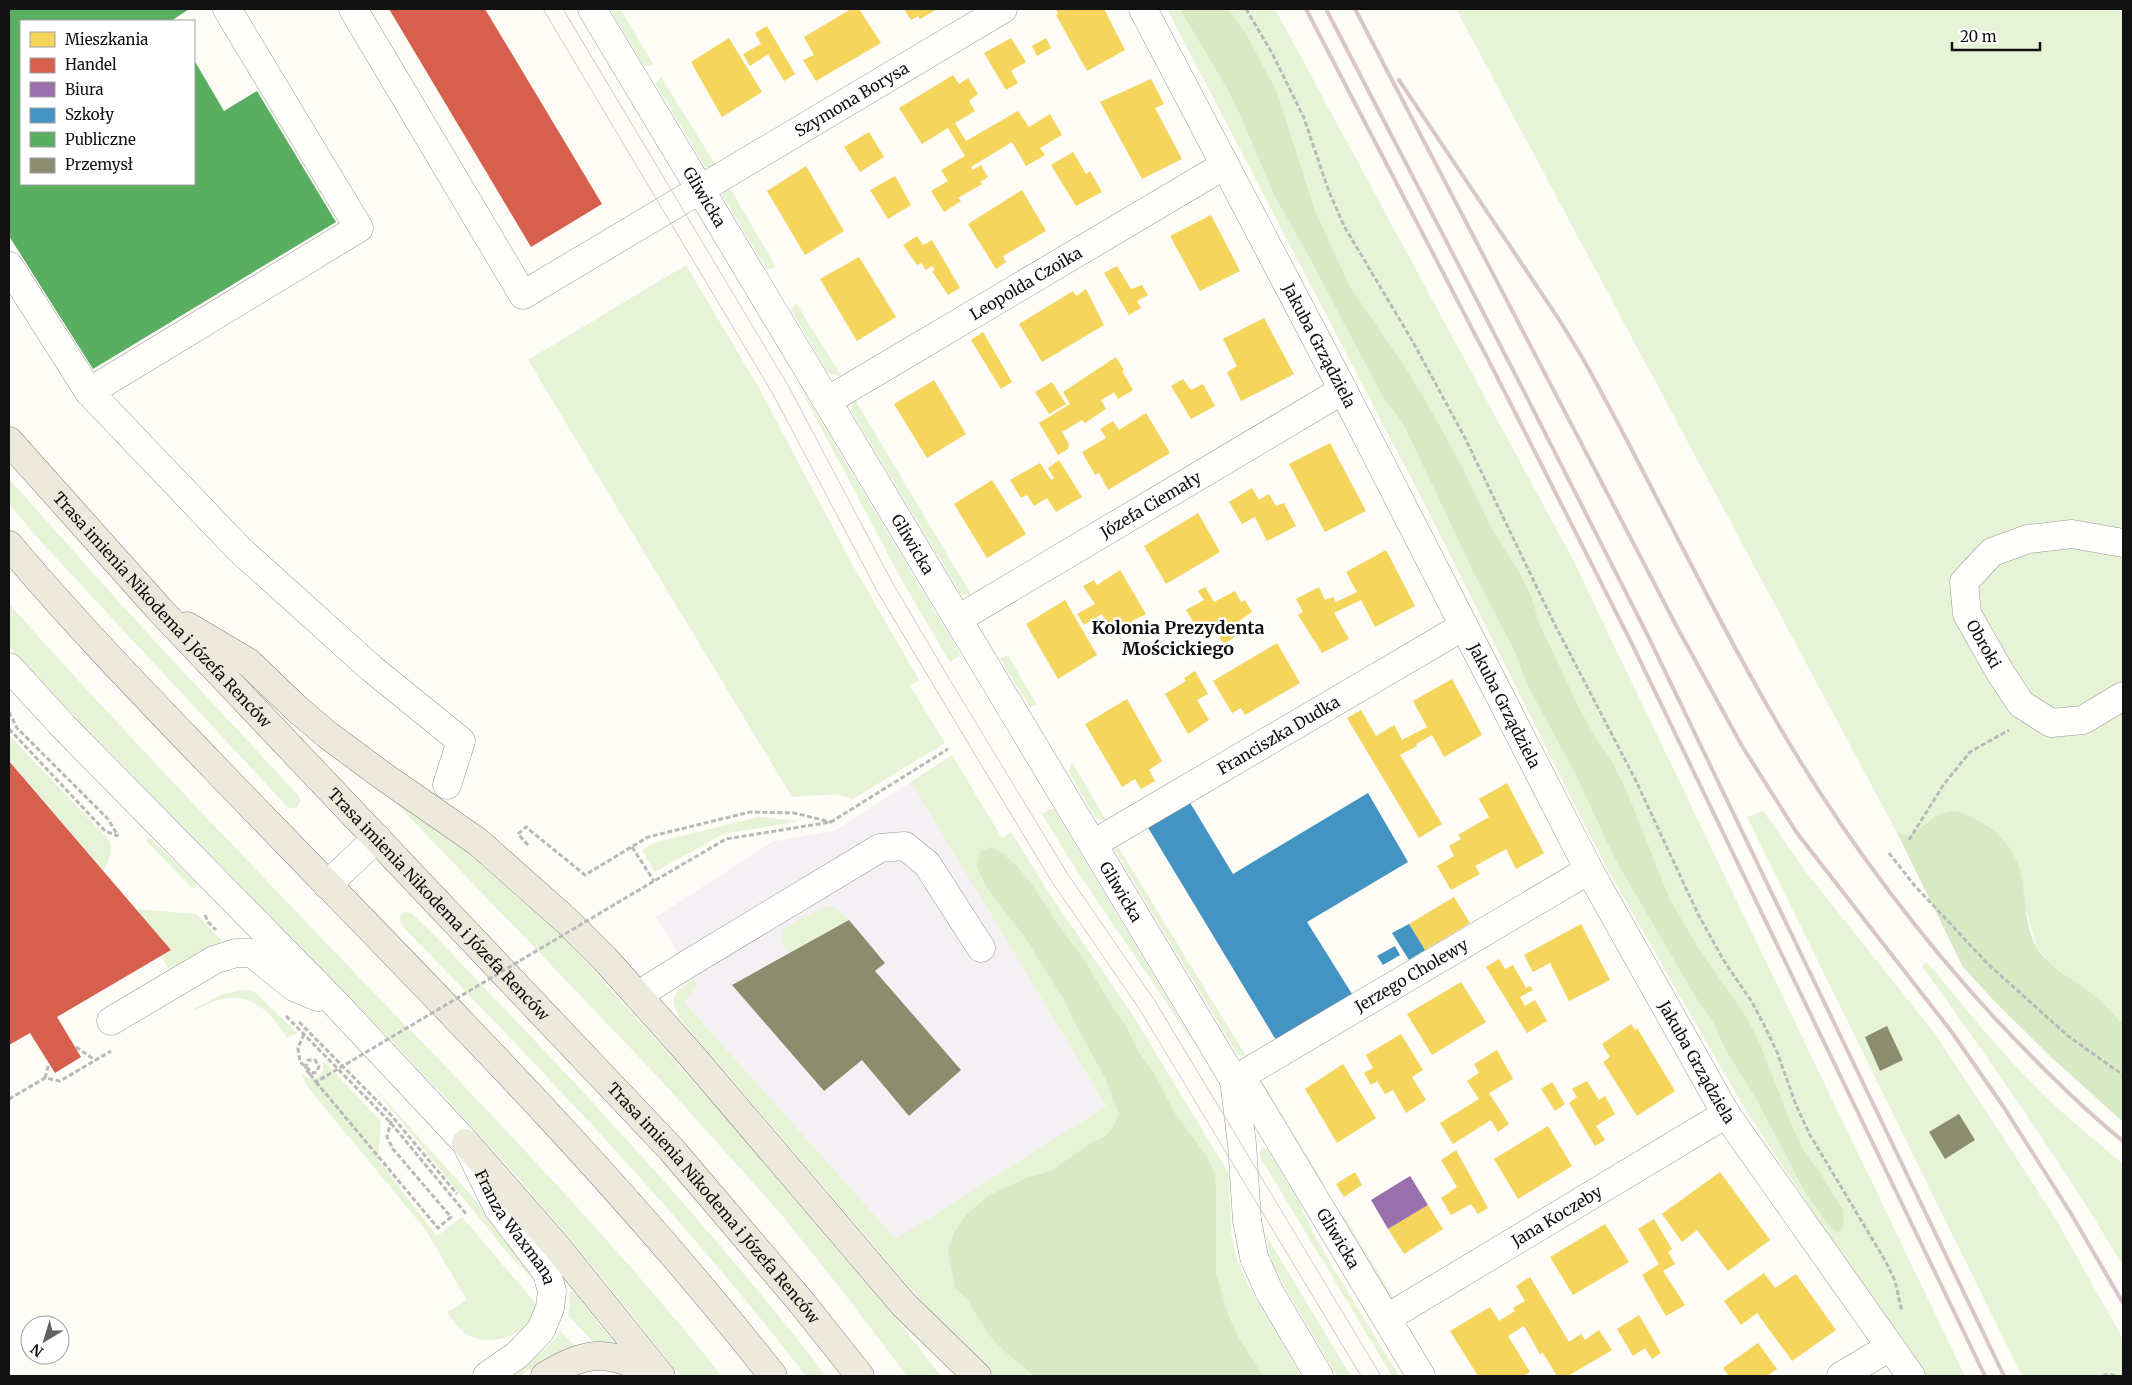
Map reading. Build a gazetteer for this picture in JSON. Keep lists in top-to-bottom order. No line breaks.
{"streets":{"main road":["Trasa imienia Nikodema i Józefa Renców"],"street":["Szymona Borysa","Gliwicka","Leopolda Czoika","Jakuba Grządziela","Józefa Ciemały","Obroki","Franciszka Dudka","Jerzego Cholewy","Jana Koczeby","Franza Waxmana"]},"crossings":[["Szymona Borysa","Gliwicka"],["Gliwicka","Leopolda Czoika"],["Gliwicka","Józefa Ciemały"],["Gliwicka","Franciszka Dudka"],["Gliwicka","Jerzego Cholewy"],["Gliwicka","Jana Koczeby"],["Leopolda Czoika","Jakuba Grządziela"],["Jakuba Grządziela","Józefa Ciemały"],["Jakuba Grządziela","Franciszka Dudka"],["Jakuba Grządziela","Jerzego Cholewy"],["Jakuba Grządziela","Jana Koczeby"]],"districts":["Kolonia Prezydenta Mościckiego"],"legend":["Mieszkania","Handel","Biura","Szkoły","Publiczne","Przemysł"],"scale_bar":"20 m","north":"bottom left"}
